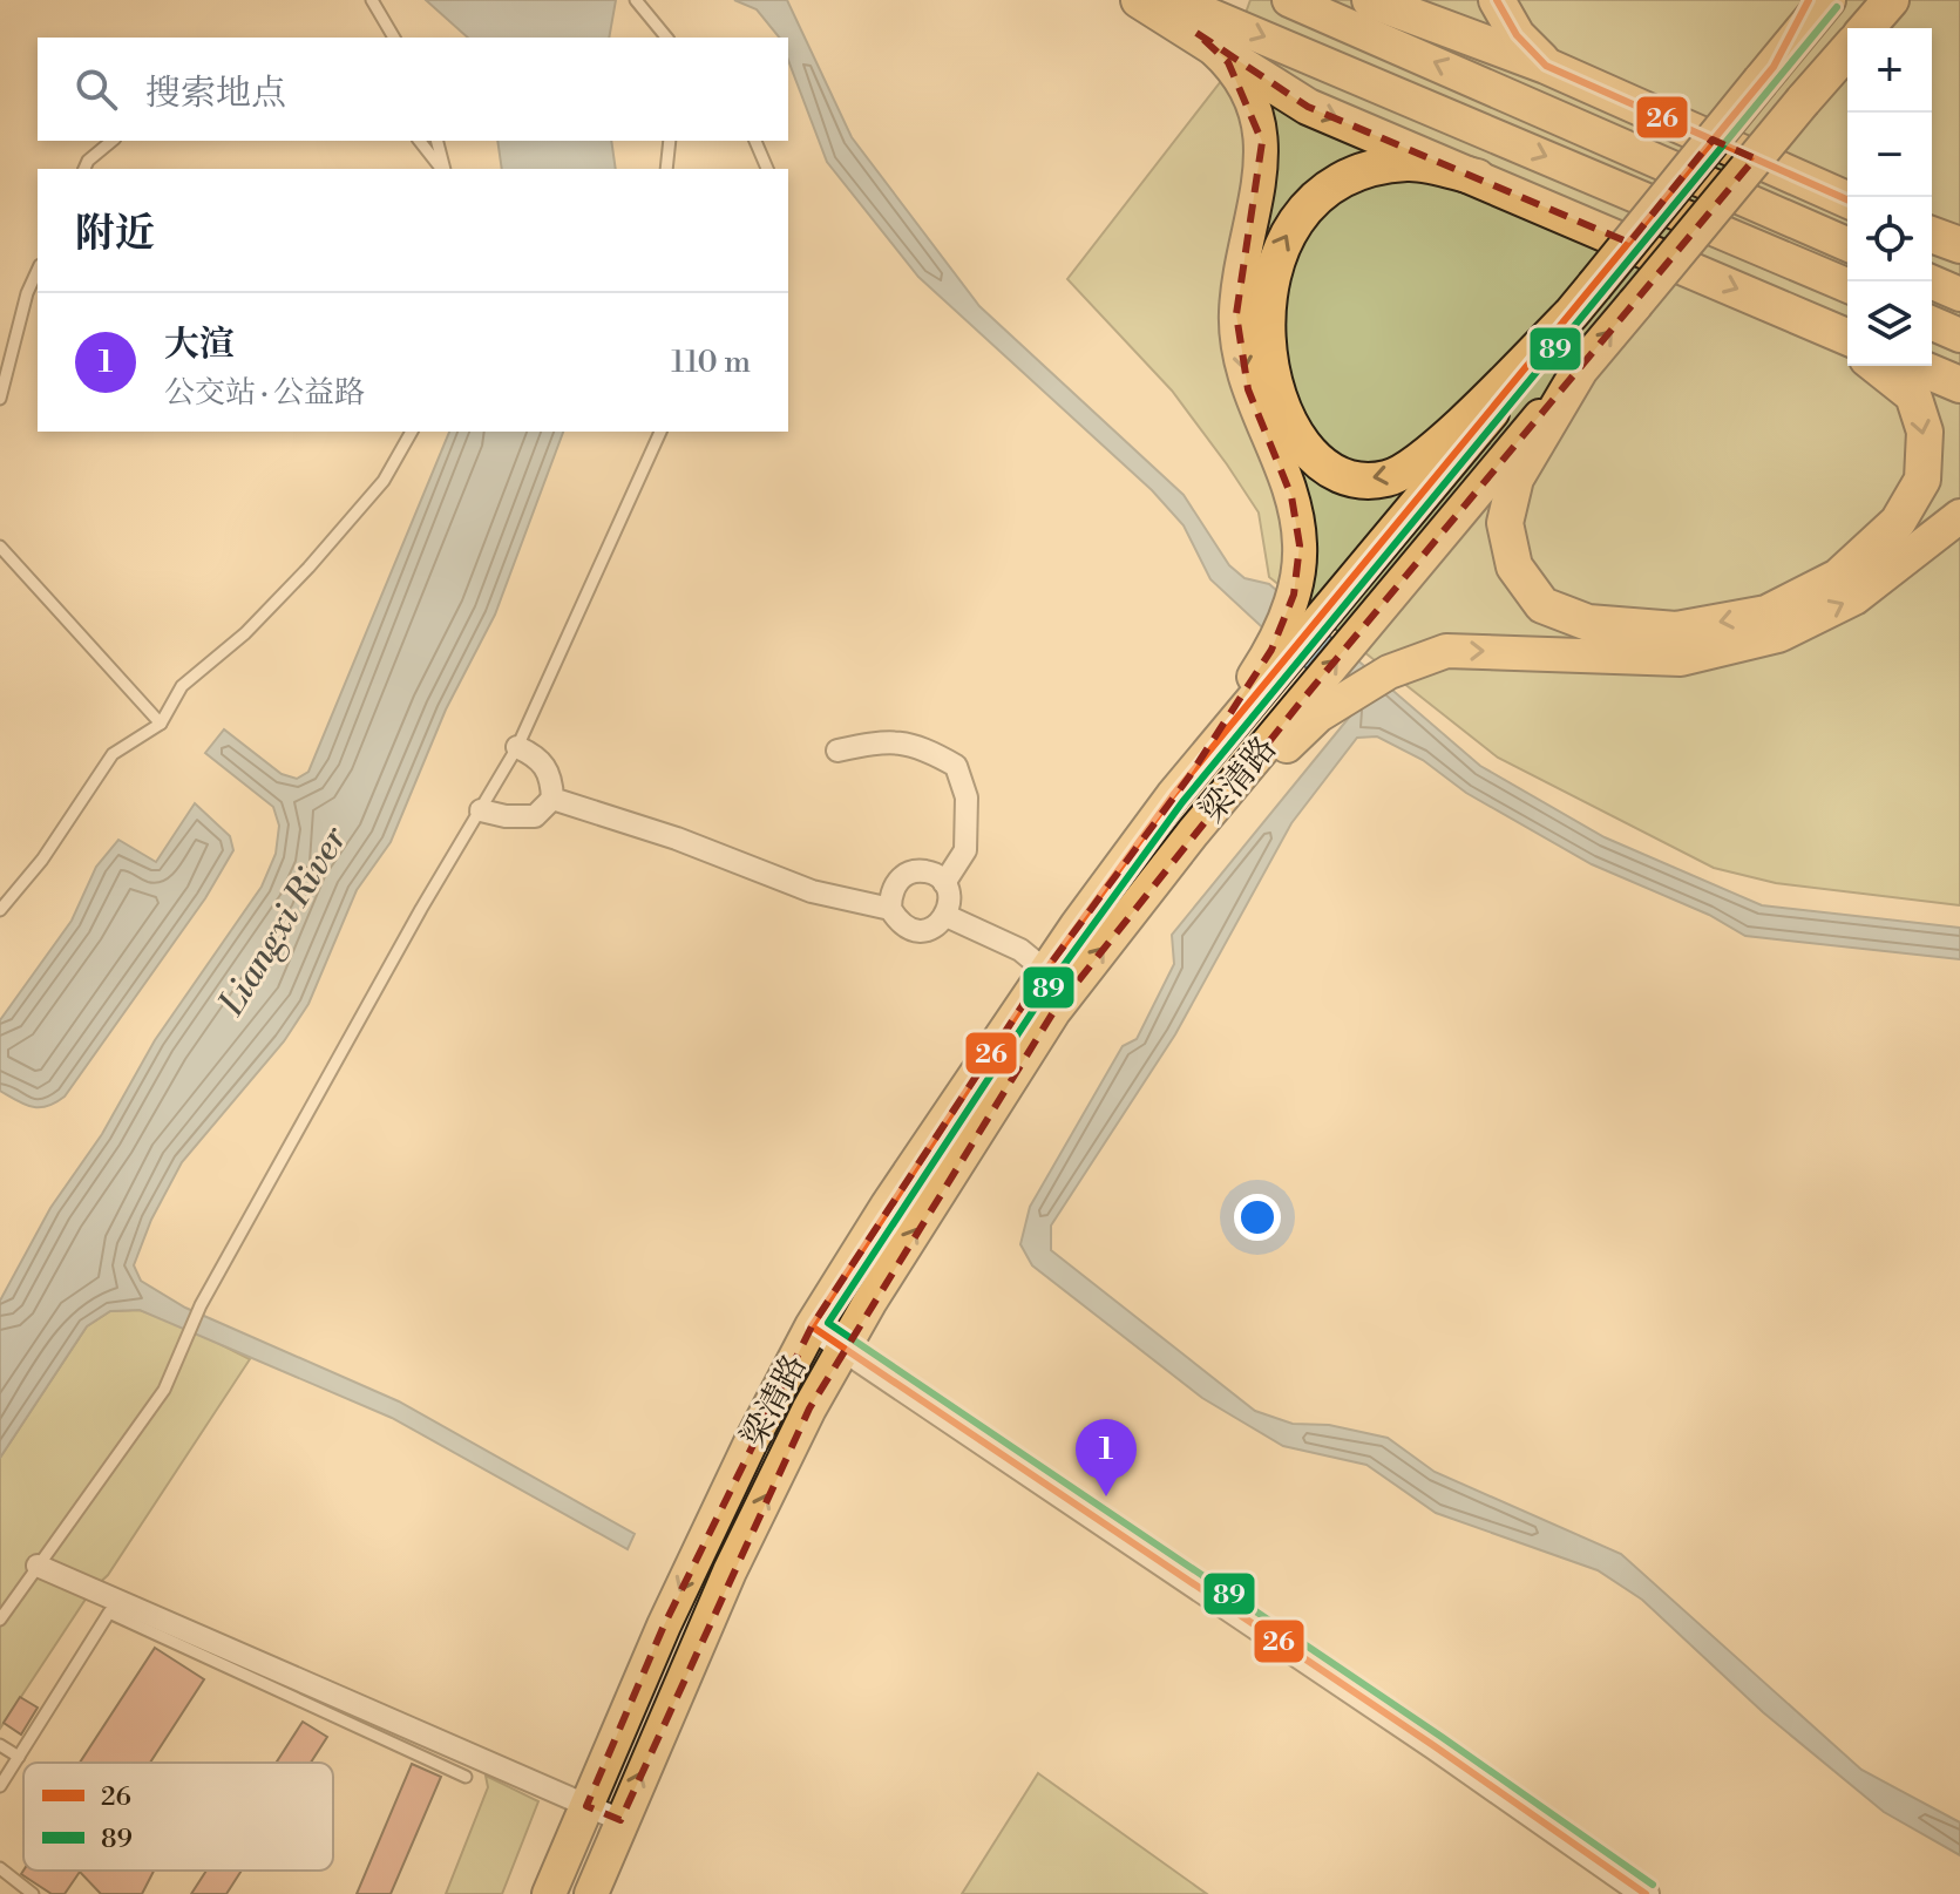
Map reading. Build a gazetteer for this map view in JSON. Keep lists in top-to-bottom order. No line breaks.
{"streets":{"main road":["梁清路"]},"water":["Liangxi River"],"lines":["transit line 26","transit line 89"],"legend":["26","89"],"page":{"map_buttons":["+","−"],"search":"搜索地点","heading":"附近","list":[{"mark":"1","name":"大渲","note":"公交站 · 公益路","value":"110 m"}],"pins":"1"}}
